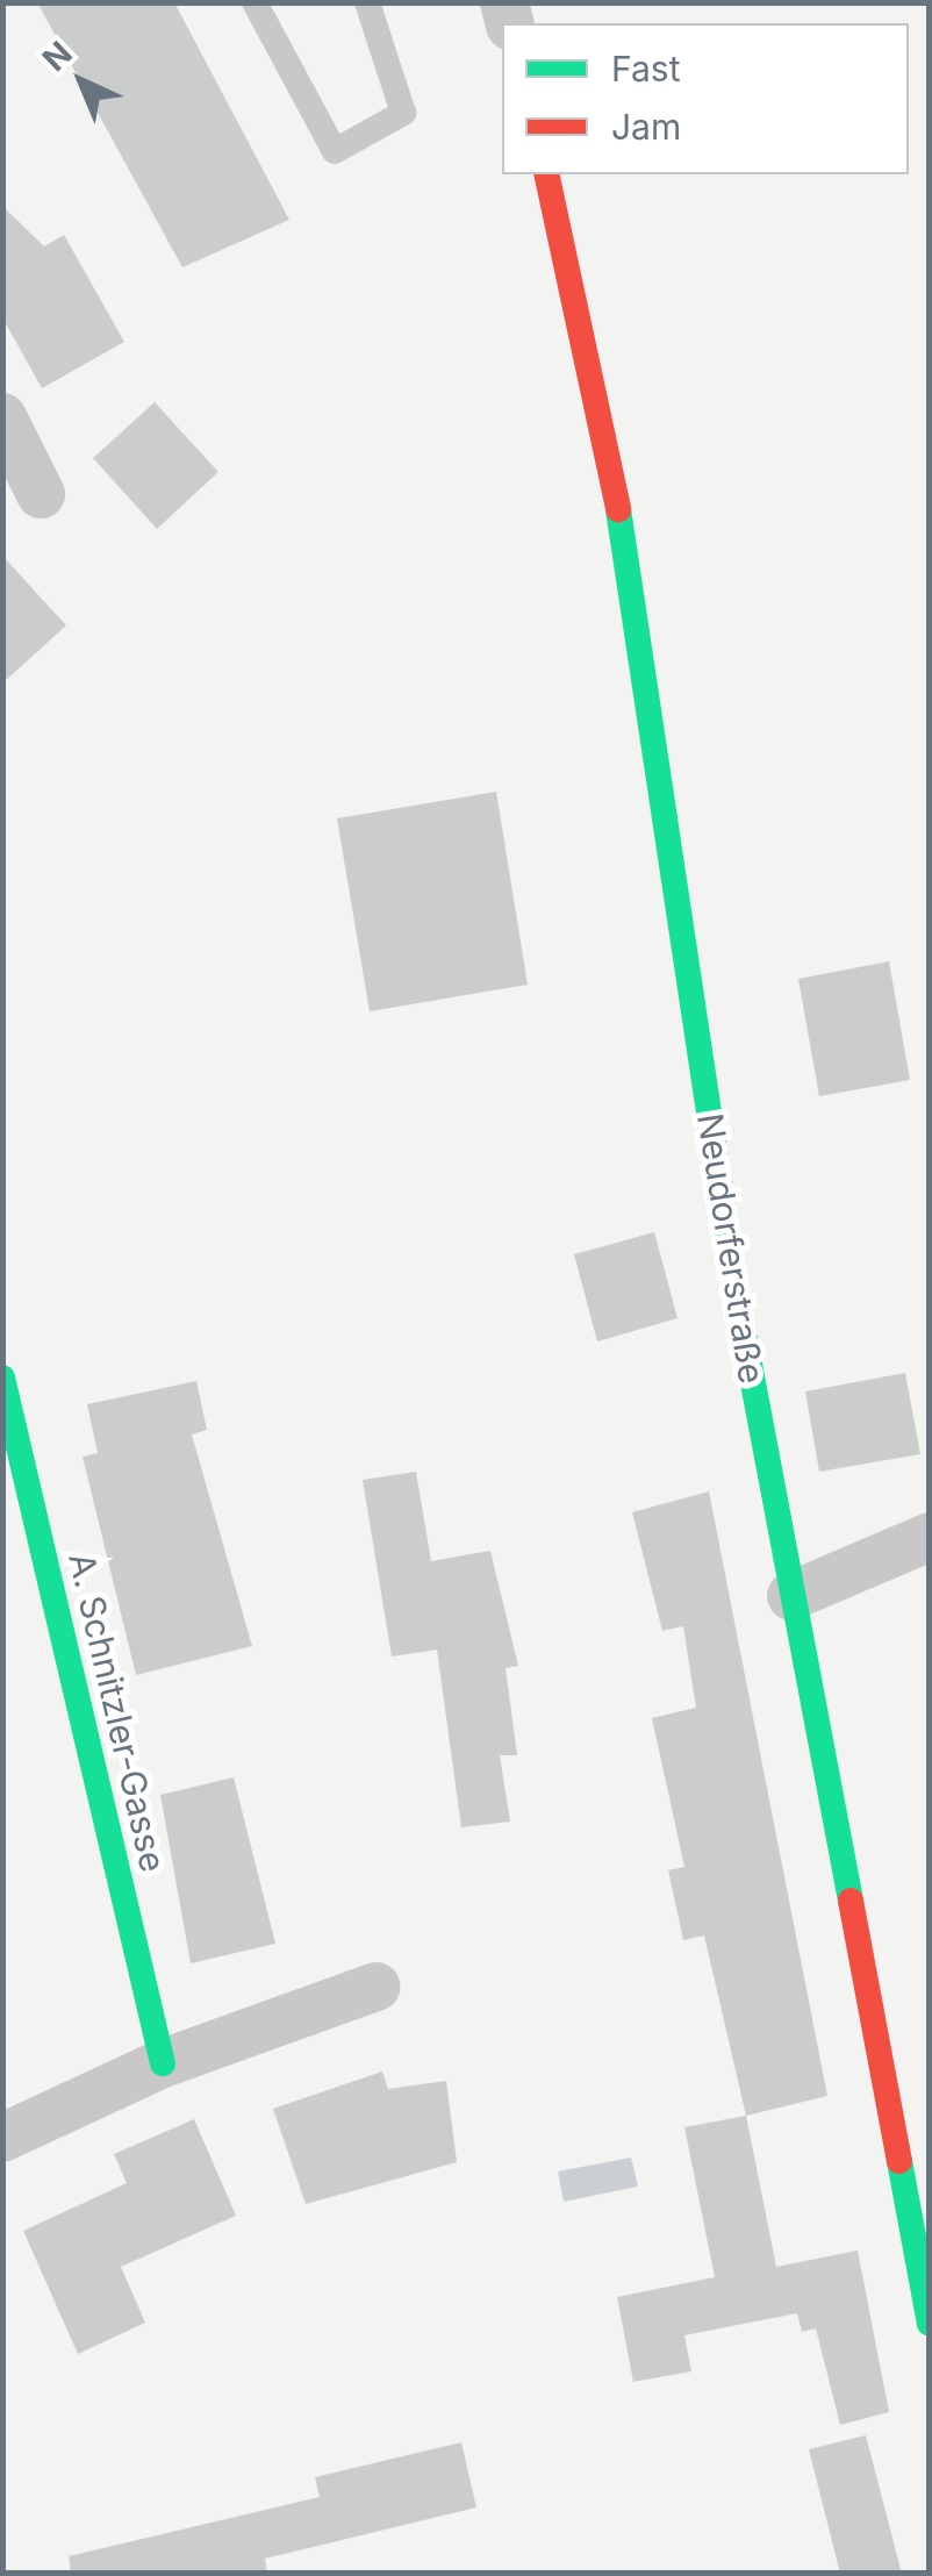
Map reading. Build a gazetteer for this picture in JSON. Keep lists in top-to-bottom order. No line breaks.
{"streets":{"street":["Neudorferstraße","A. Schnitzler-Gasse"]},"legend":["Fast","Jam"],"north":"top left"}
